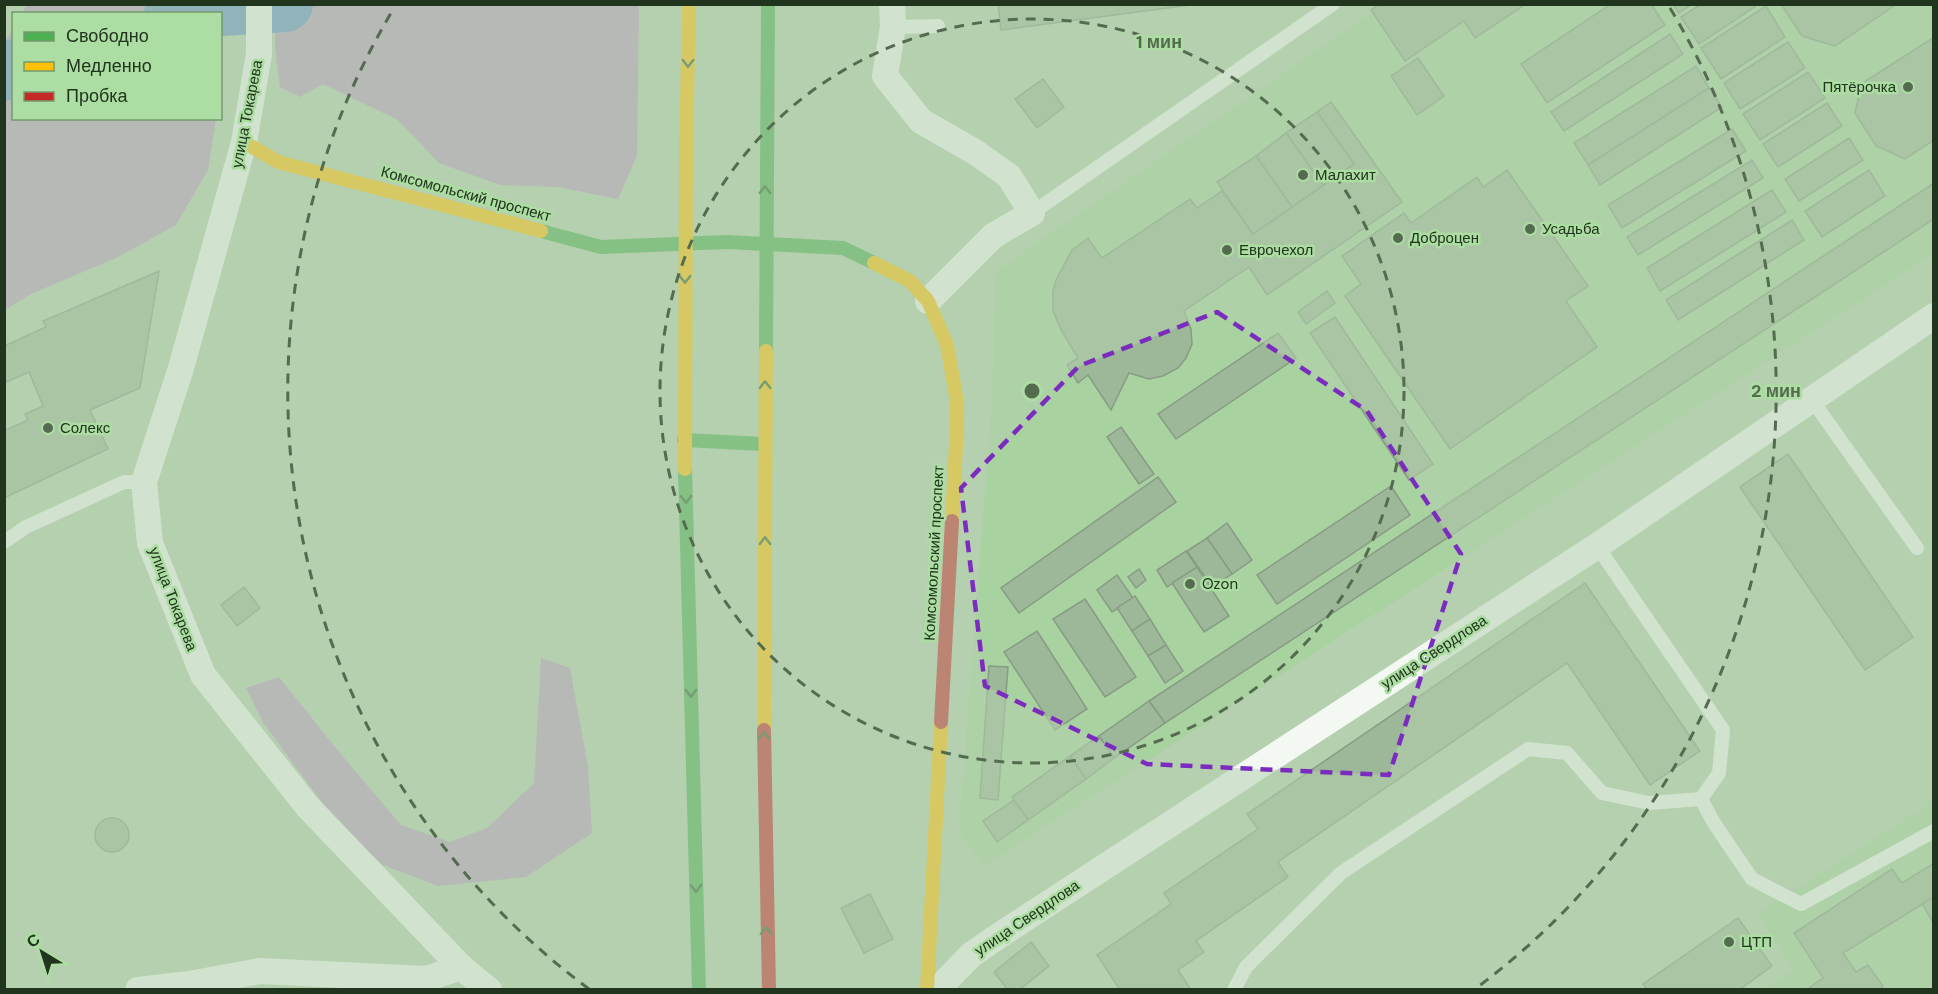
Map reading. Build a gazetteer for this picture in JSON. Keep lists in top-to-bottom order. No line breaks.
{"streets":{"main road":["Комсомольский проспект"],"street":["улица Токарева","улица Свердлова"]},"crossings":[["улица Токарева","Комсомольский проспект"]],"places":["Пятёрочка","Малахит","Усадьба","Доброцен","Еврочехол","Солекс","Ozon","ЦТП"],"legend":["Свободно","Медленно","Пробка"],"north":"top left","rings":["1 мин","2 мин"]}
